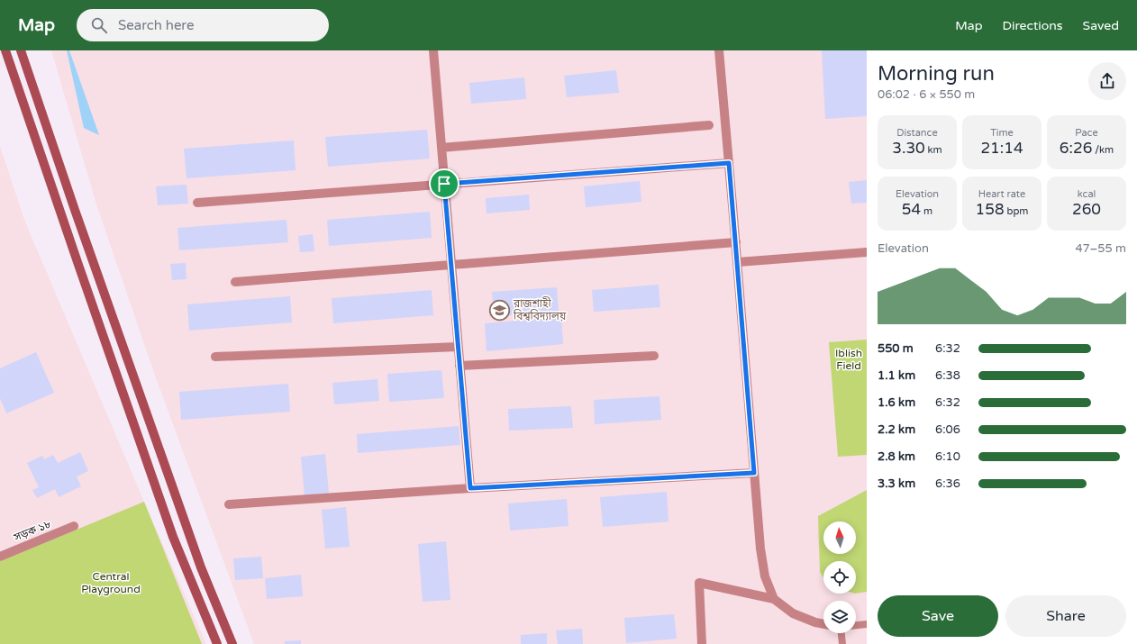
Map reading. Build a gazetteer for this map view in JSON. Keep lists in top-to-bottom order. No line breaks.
{"streets":{"street":["সড়ক ১৮"]},"parks":["Iblish Field","Central Playground"],"places":{"school or university":["রাজশাহী বিশ্ববিদ্যালয়"]},"north":"top","page":{"header":"Map","search":"Search here","nav":["Map","Directions","Saved"],"heading":["Morning run","06:02 · 6 × 550 m"],"stats":[["Distance","3.30 km"],["Time","21:14"],["Pace","6:26 /km"],["Elevation","54 m"],["Heart rate","158 bpm"],["kcal","260"]],"chart":["Elevation","47–55 m"],"list":[{"name":"550 m","note":"6:32"},{"name":"1.1 km","note":"6:38"},{"name":"1.6 km","note":"6:32"},{"name":"2.2 km","note":"6:06"},{"name":"2.8 km","note":"6:10"},{"name":"3.3 km","note":"6:36"}],"buttons":["Save","Share"]}}
